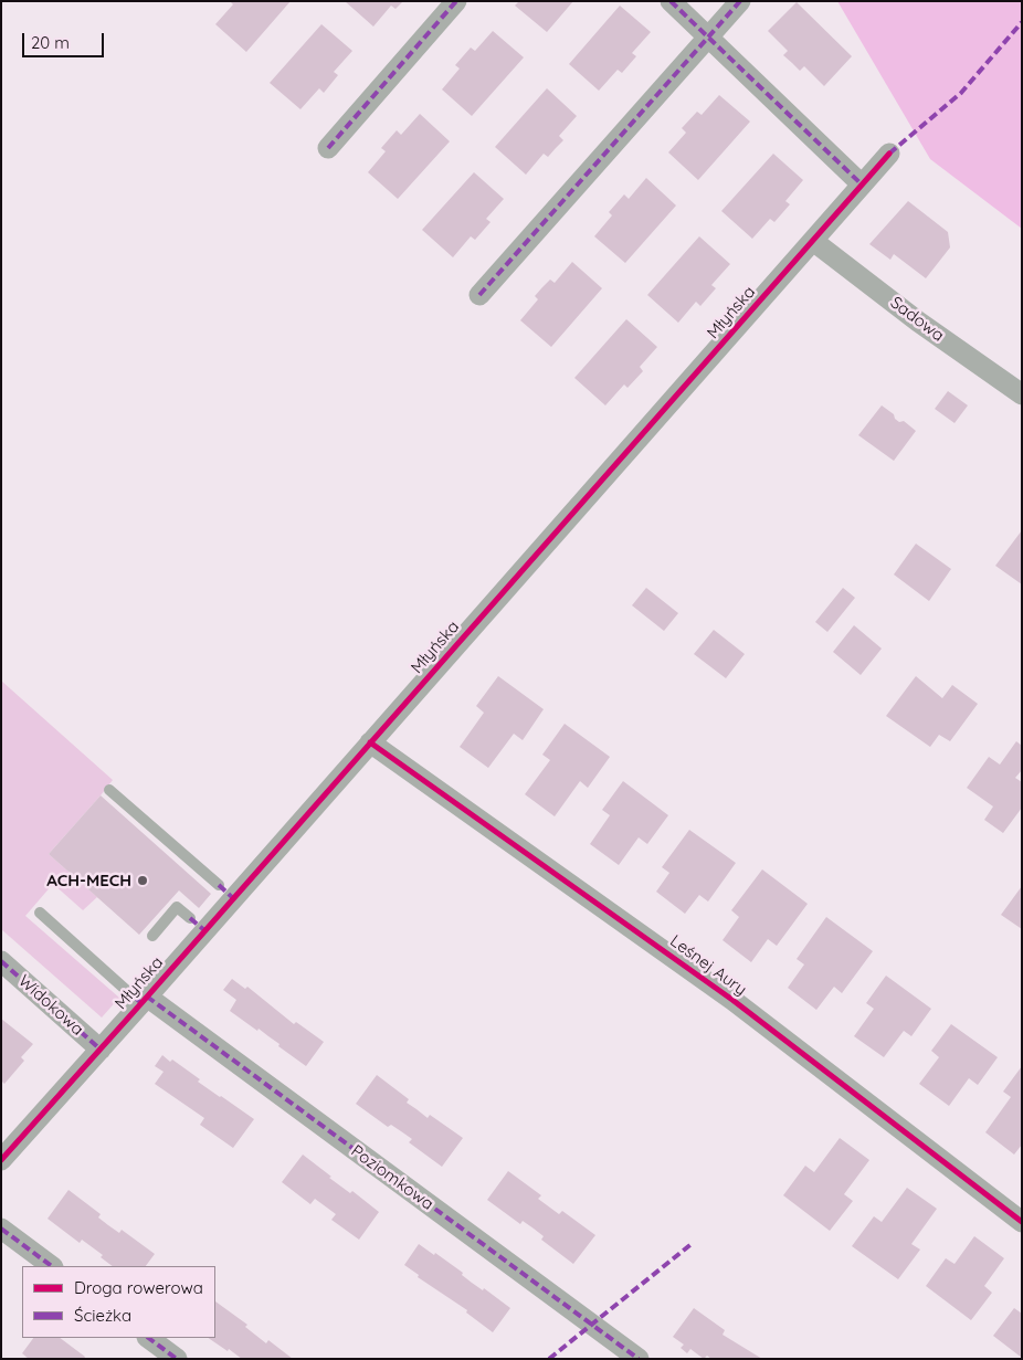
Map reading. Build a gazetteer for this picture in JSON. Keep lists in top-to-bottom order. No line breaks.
{"streets":{"street":["Młyńska","Sadowa","Leśnej Aury","Widokowa","Poziomkowa"]},"crossings":[["Młyńska","Sadowa"],["Młyńska","Leśnej Aury"],["Młyńska","Widokowa"],["Młyńska","Poziomkowa"]],"places":["ACH-MECH"],"legend":["Droga rowerowa","Ścieżka"],"scale_bar":"20 m"}
